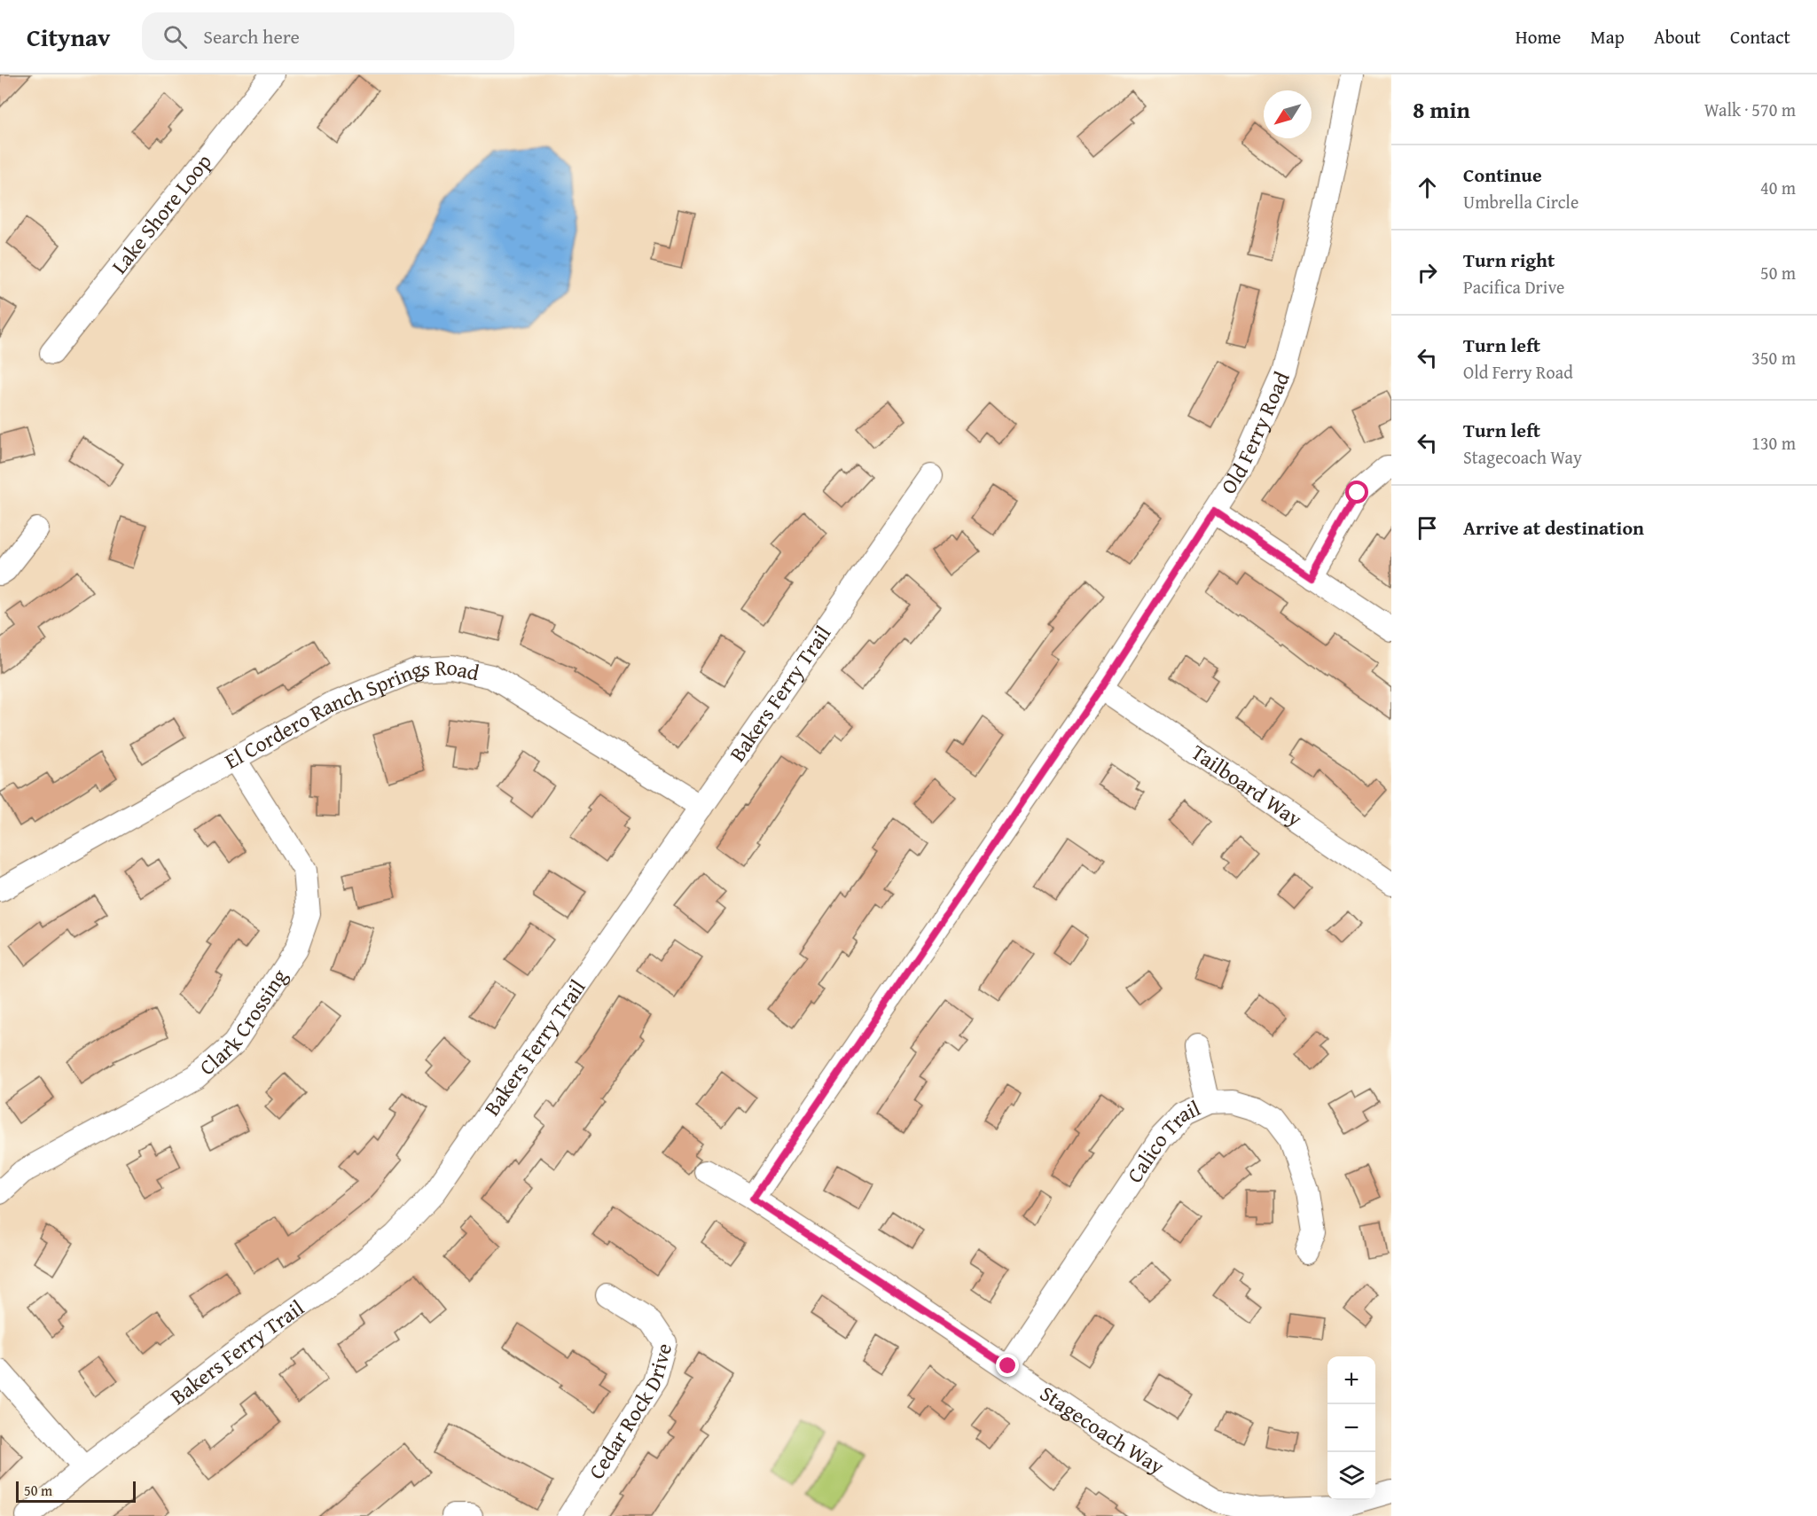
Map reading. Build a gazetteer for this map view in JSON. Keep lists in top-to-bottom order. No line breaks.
{"streets":{"street":["Lake Shore Loop","Old Ferry Road","Bakers Ferry Trail","El Cordero Ranch Springs Road","Tailboard Way","Clark Crossing","Calico Trail","Cedar Rock Drive","Stagecoach Way"]},"crossings":[["Old Ferry Road","Tailboard Way"],["Old Ferry Road","Stagecoach Way"],["Bakers Ferry Trail","El Cordero Ranch Springs Road"],["El Cordero Ranch Springs Road","Clark Crossing"],["Calico Trail","Stagecoach Way"]],"scale_bar":"50 m","north":"bottom left","page":{"header":"Citynav","search":"Search here","nav":["Home","Map","About","Contact"],"heading":["8 min","Walk · 570 m"],"list":[["Continue","Umbrella Circle","40 m"],["Turn right","Pacifica Drive","50 m"],["Turn left","Old Ferry Road","350 m"],["Turn left","Stagecoach Way","130 m"],"Arrive at destination"],"map_buttons":["+","−"],"scale":"50 m"}}
